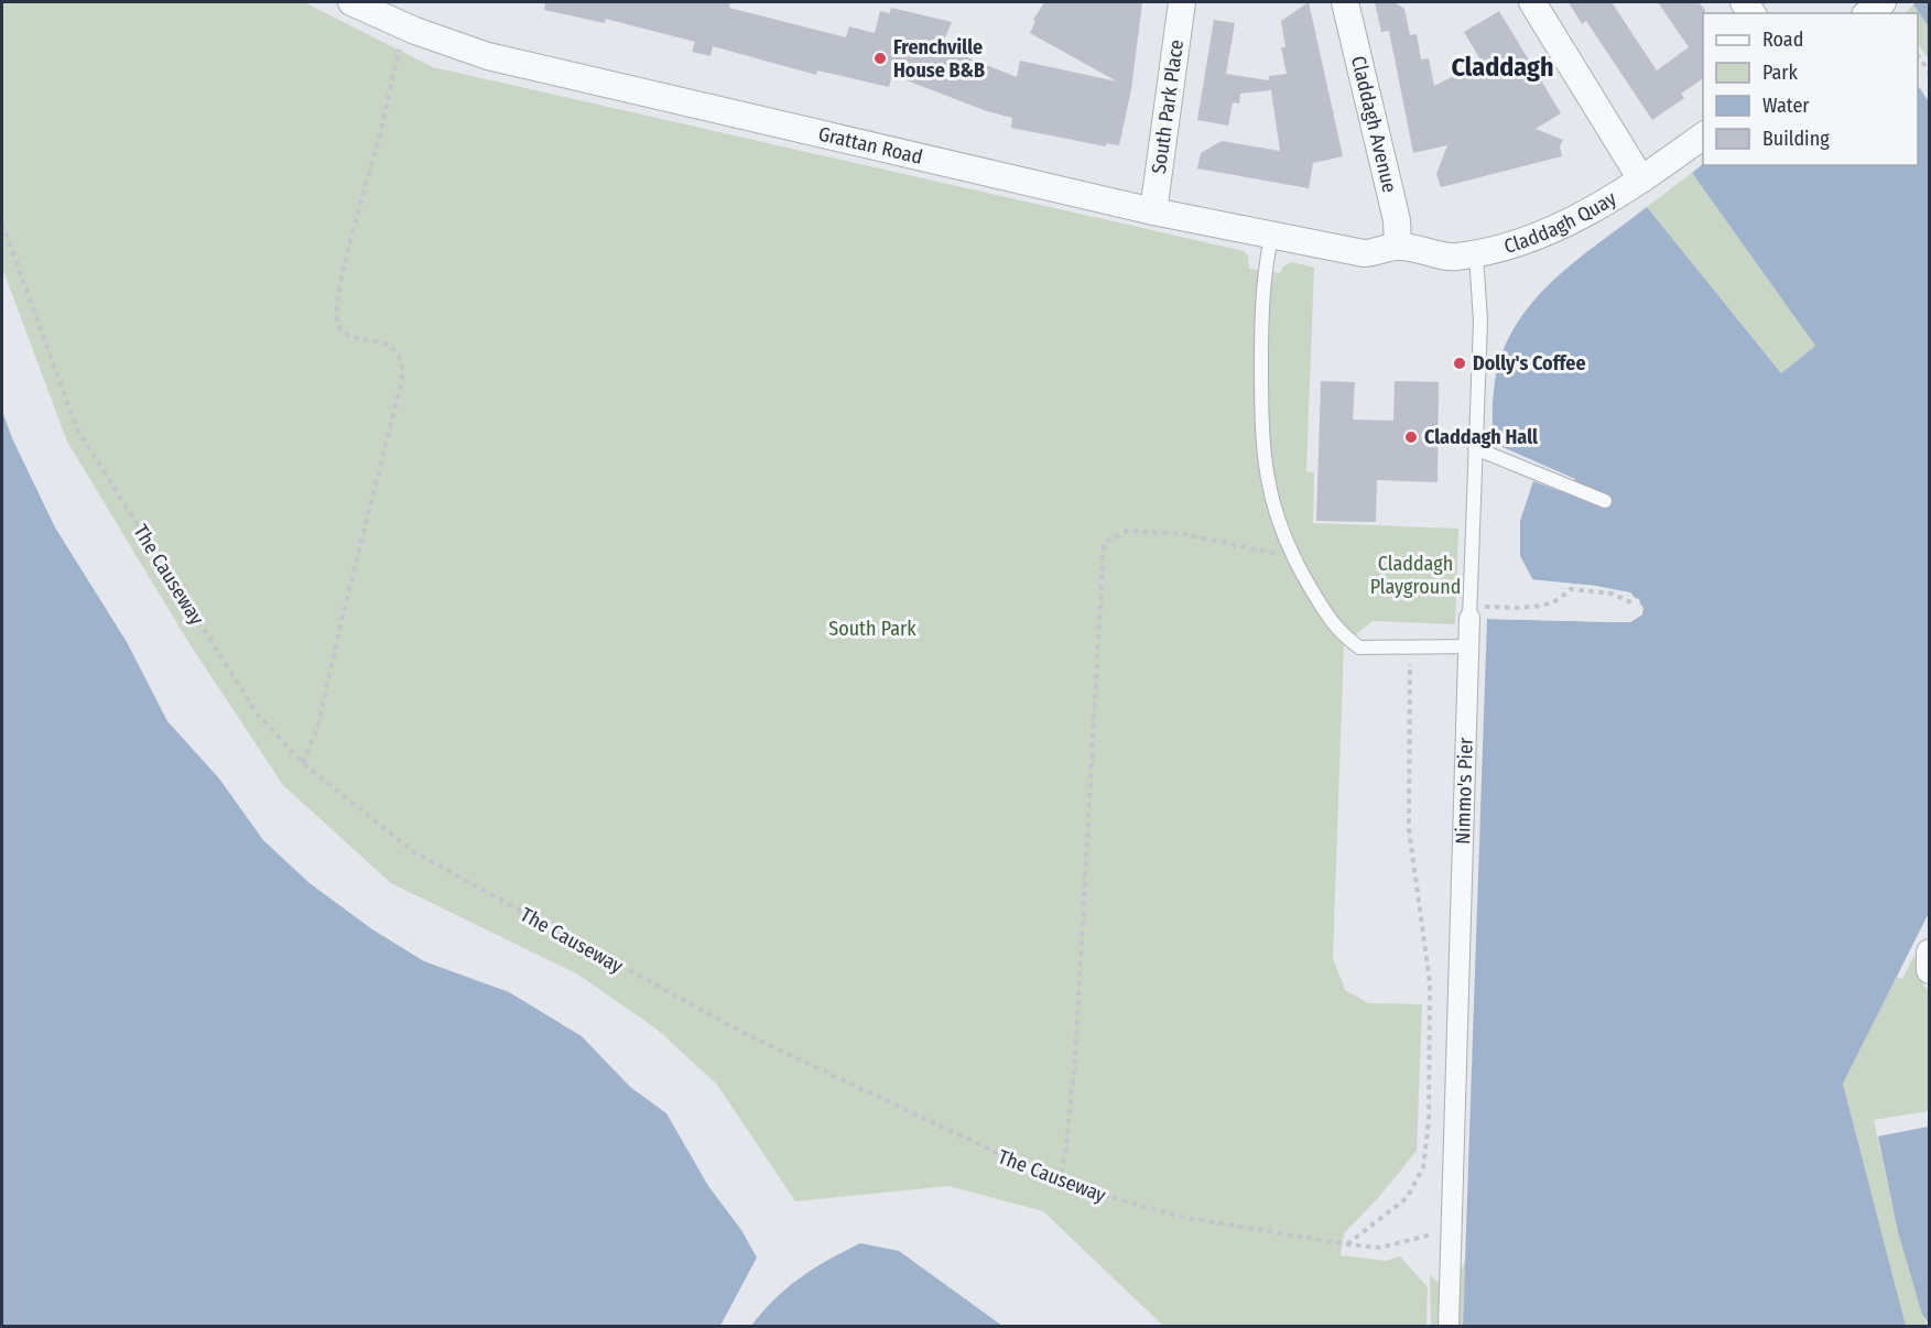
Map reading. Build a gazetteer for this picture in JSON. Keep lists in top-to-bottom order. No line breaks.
{"streets":{"street":["South Park Place","Claddagh Avenue","Grattan Road","Claddagh Quay","Nimmo's Pier"],"path":["The Causeway"]},"crossings":[["South Park Place","Grattan Road"],["Claddagh Avenue","Grattan Road"],["Claddagh Avenue","Claddagh Quay"],["Grattan Road","Claddagh Quay"],["Claddagh Quay","Nimmo's Pier"],["The Causeway","Nimmo's Pier"]],"districts":["Claddagh"],"parks":["Claddagh Playground","South Park"],"places":["Frenchville House B&B","Dolly's Coffee","Claddagh Hall"],"legend":["Road","Park","Water","Building"]}
